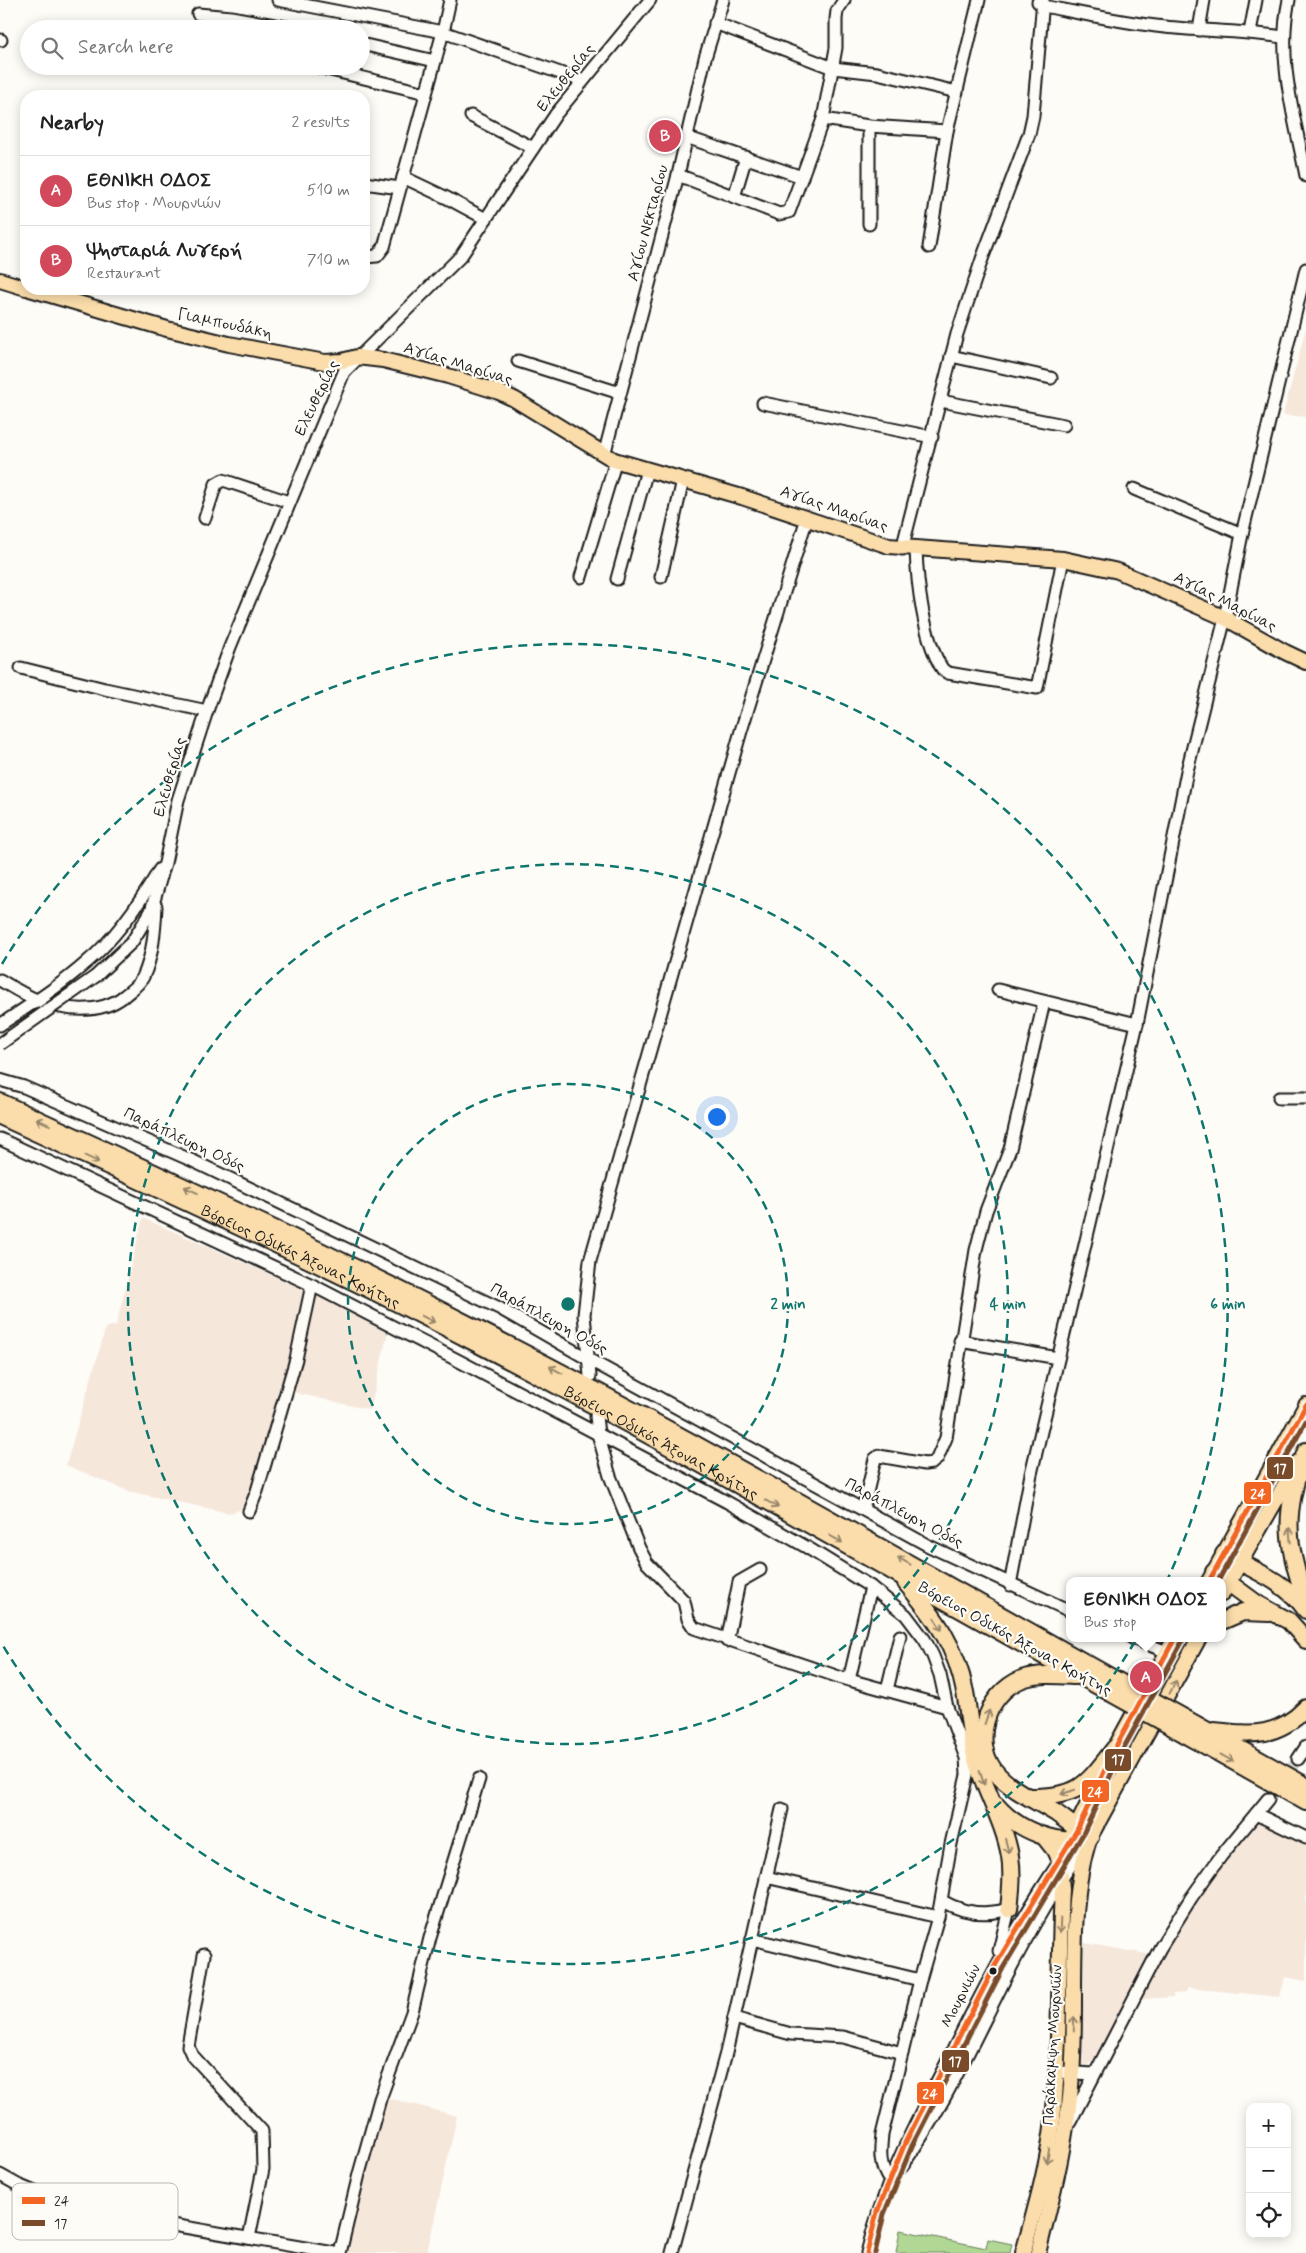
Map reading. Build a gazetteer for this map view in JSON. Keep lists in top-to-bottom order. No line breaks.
{"streets":{"highway":["Βόρειος Οδικός Άξονας Κρήτης"],"main road":["Γιαμπουδάκη","Αγίας Μαρίνας","Μουρνιών","Παράκαμψη Μουρνιών"],"street":["Ελευθερίας","Αγίου Νεκταρίου","Παράπλευρη Οδός"]},"crossings":[["Ελευθερίας","Γιαμπουδάκη"],["Ελευθερίας","Αγίας Μαρίνας"],["Αγίου Νεκταρίου","Αγίας Μαρίνας"],["Γιαμπουδάκη","Αγίας Μαρίνας"],["Μουρνιών","Παράκαμψη Μουρνιών"]],"lines":["transit line 24","transit line 17"],"legend":["24","17"],"page":{"search":"Search here","heading":["Nearby","2 results"],"pins":["B","A"],"list":[{"mark":"A","name":"ΕΘΝΙΚΗ ΟΔΟΣ","note":"Bus stop · Μουρνιών","value":"510 m"},{"mark":"B","name":"Ψησταριά Λυγερή","note":"Restaurant","value":"710 m"}],"popup":["ΕΘΝΙΚΗ ΟΔΟΣ","Bus stop"],"map_buttons":["+","−"]},"rings":["2 min","4 min","6 min"]}
